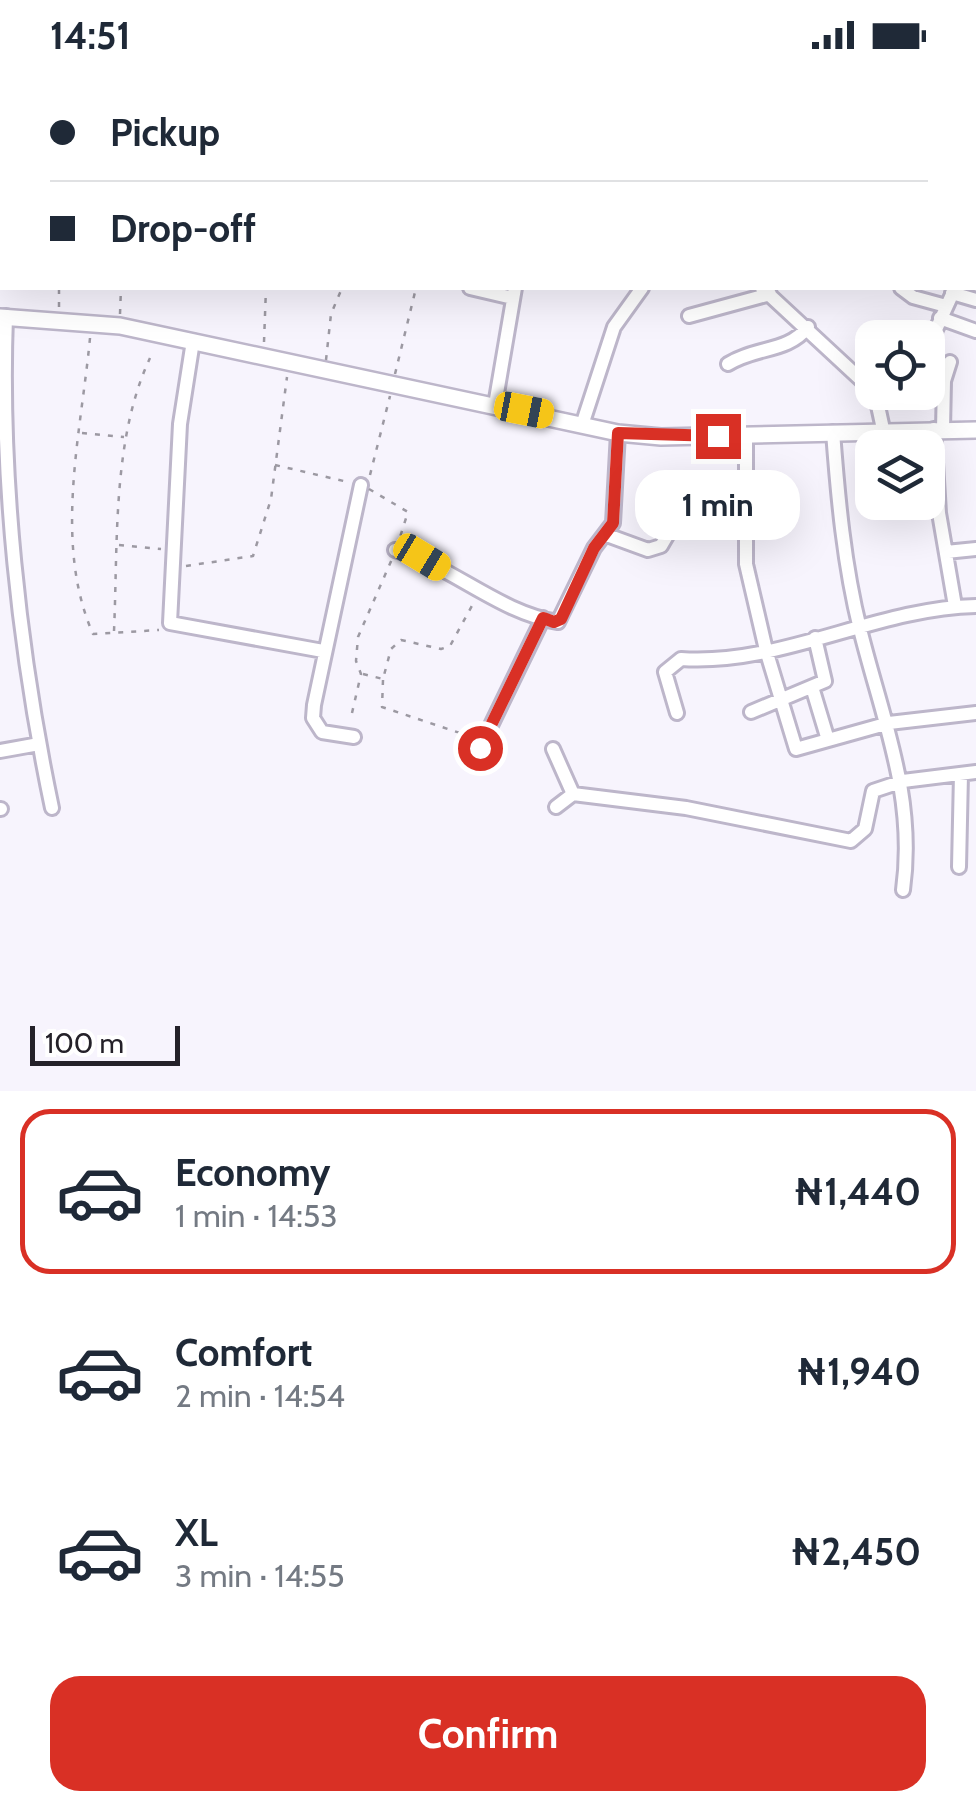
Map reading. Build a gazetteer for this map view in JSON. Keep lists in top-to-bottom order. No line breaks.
{"scale_bar":"100 m","page":{"status":"14:51","banner":["Pickup","Drop-off"],"bubble":"1 min","scale":"100 m","list":[{"name":"Economy","note":"1 min · 14:53","value":"₦1,440"},{"name":"Comfort","note":"2 min · 14:54","value":"₦1,940"},{"name":"XL","note":"3 min · 14:55","value":"₦2,450"}],"buttons":"Confirm"}}
